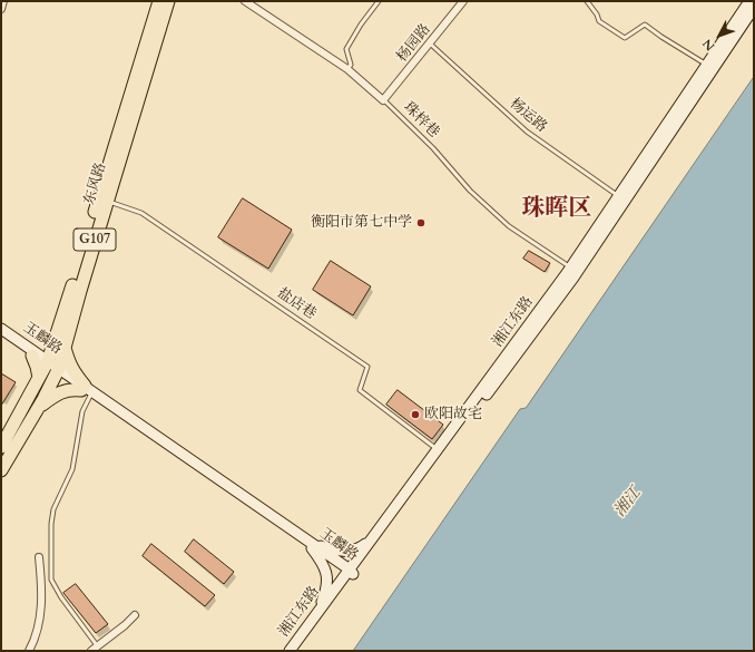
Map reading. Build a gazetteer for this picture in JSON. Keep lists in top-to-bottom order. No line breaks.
{"streets":{"highway":["东风路","G107"],"main road":["湘江东路","玉麟路"],"street":["杨园路","珠梓巷"],"lane":["杨运路","盐店巷"]},"crossings":[["杨园路","杨运路"],["杨园路","珠梓巷"],["杨运路","湘江东路"],["珠梓巷","湘江东路"],["东风路","盐店巷"],["东风路","玉麟路"],["盐店巷","湘江东路"],["湘江东路","玉麟路"]],"districts":["珠晖区"],"water":["湘江"],"places":["衡阳市第七中学","欧阳故宅"],"north":"bottom left"}
